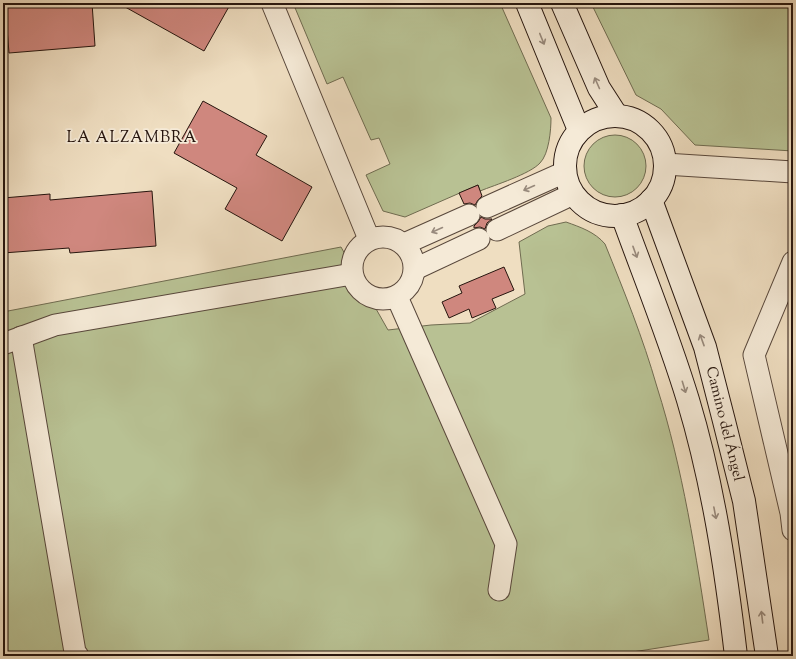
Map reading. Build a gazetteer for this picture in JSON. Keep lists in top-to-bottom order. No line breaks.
{"streets":{"street":["Camino del Ángel"]},"districts":["LA ALZAMBRA"]}
